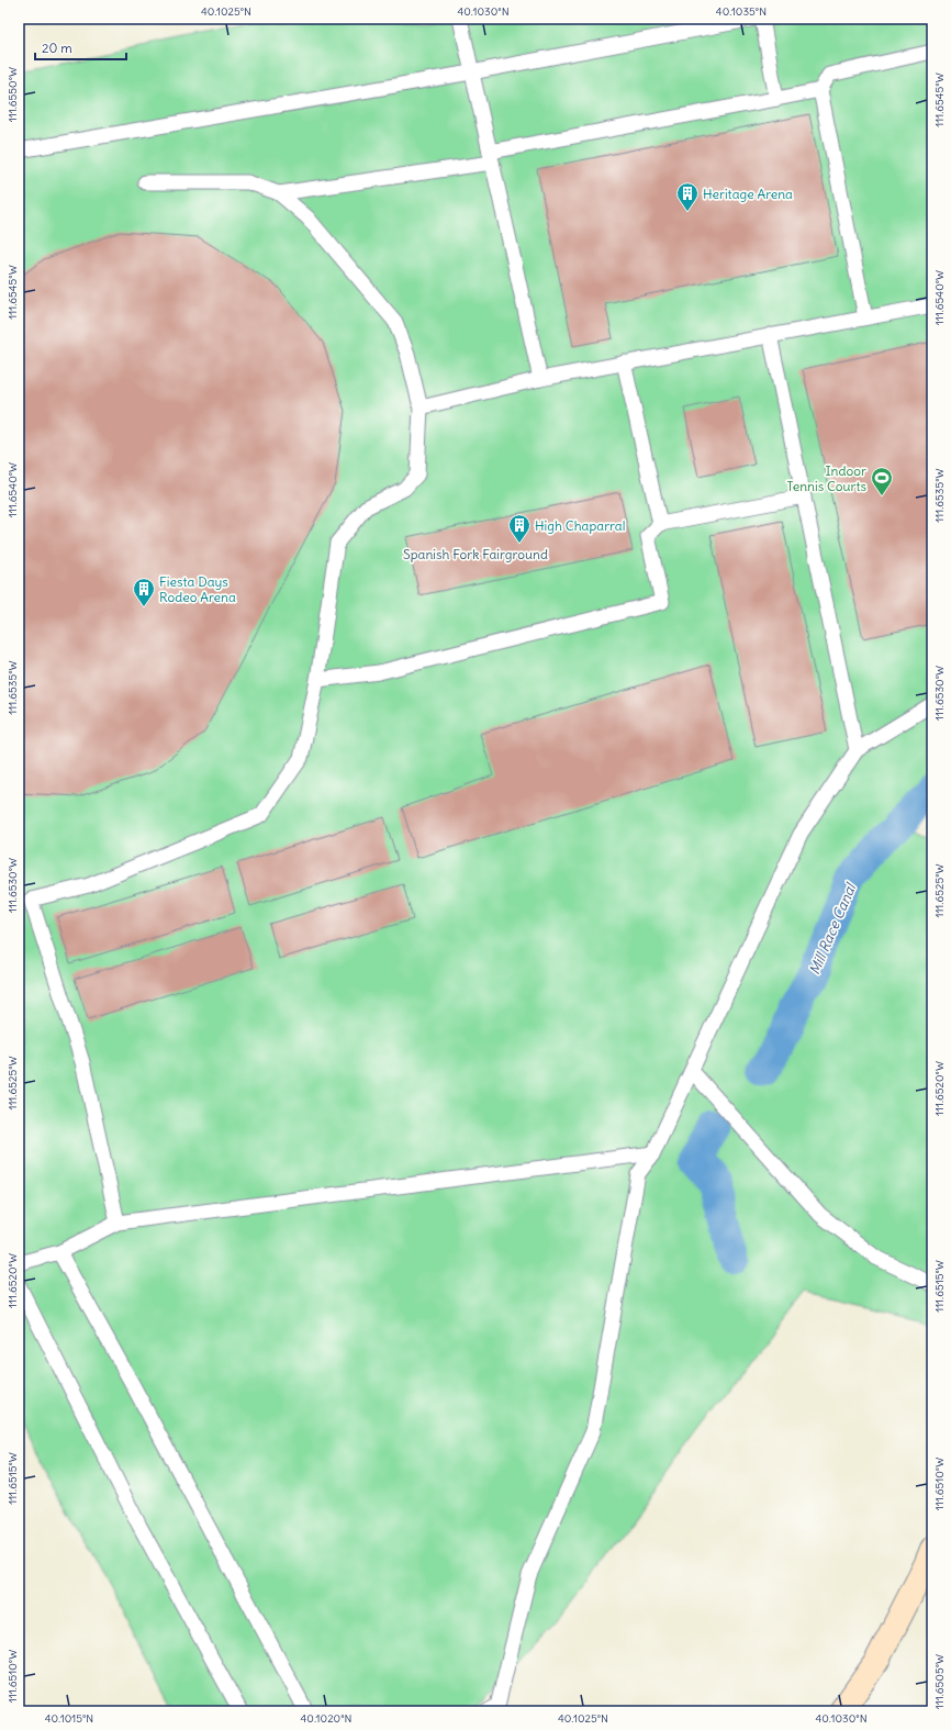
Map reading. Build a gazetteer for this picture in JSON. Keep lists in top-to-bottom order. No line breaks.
{"water":["Mill Race Canal"],"parks":["Spanish Fork Fairground"],"places":{"building":["Heritage Arena","High Chaparral","Fiesta Days Rodeo Arena"],"sports":["Indoor Tennis Courts"]},"scale_bar":"20 m","coordinates":["40.1025°N","40.1030°N","40.1035°N","111.6550°W","111.6545°W","111.6540°W","111.6535°W","111.6530°W","111.6525°W","111.6520°W","111.6515°W","111.6510°W","111.6505°W","40.1015°N","40.1020°N"]}
